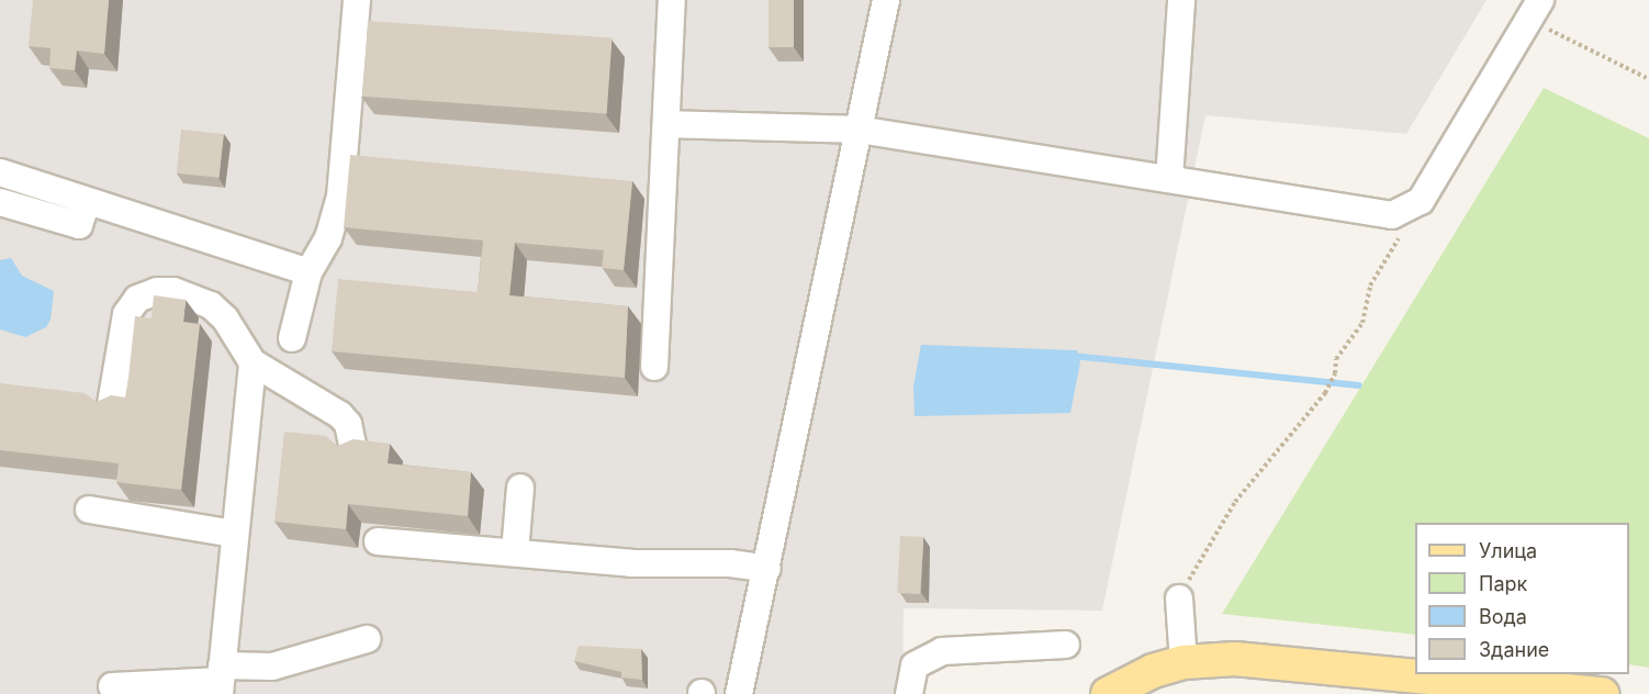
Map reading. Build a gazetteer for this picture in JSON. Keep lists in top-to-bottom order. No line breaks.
{"legend":["Улица","Парк","Вода","Здание"]}
